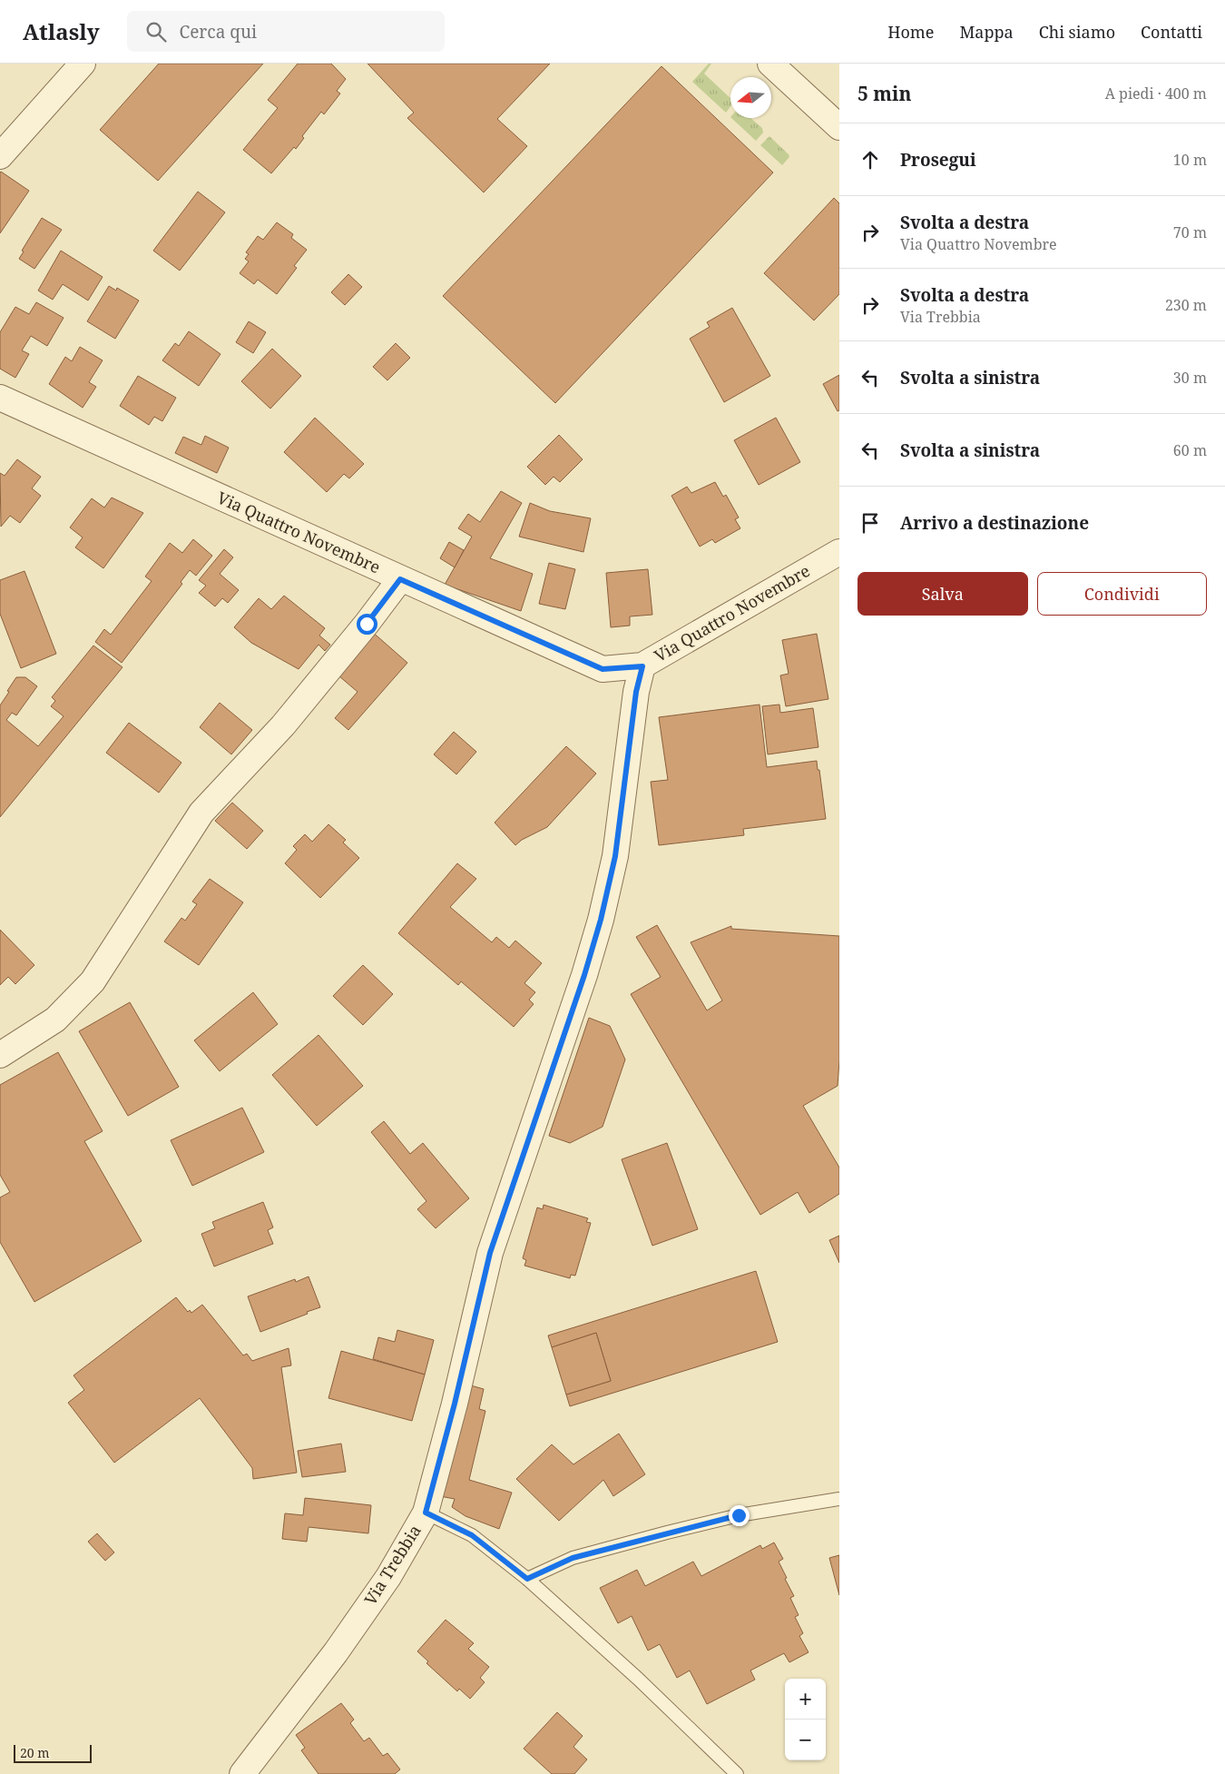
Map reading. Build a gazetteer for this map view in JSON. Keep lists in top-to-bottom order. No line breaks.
{"streets":{"street":["Via Quattro Novembre","Via Trebbia"]},"crossings":[["Via Quattro Novembre","Via Trebbia"]],"scale_bar":"20 m","north":"left","page":{"header":"Atlasly","search":"Cerca qui","nav":["Home","Mappa","Chi siamo","Contatti"],"heading":["5 min","A piedi · 400 m"],"list":[["Prosegui","10 m"],["Svolta a destra","Via Quattro Novembre","70 m"],["Svolta a destra","Via Trebbia","230 m"],["Svolta a sinistra","30 m"],["Svolta a sinistra","60 m"],"Arrivo a destinazione"],"buttons":["Salva","Condividi"],"map_buttons":["+","−"],"scale":"20 m"}}
